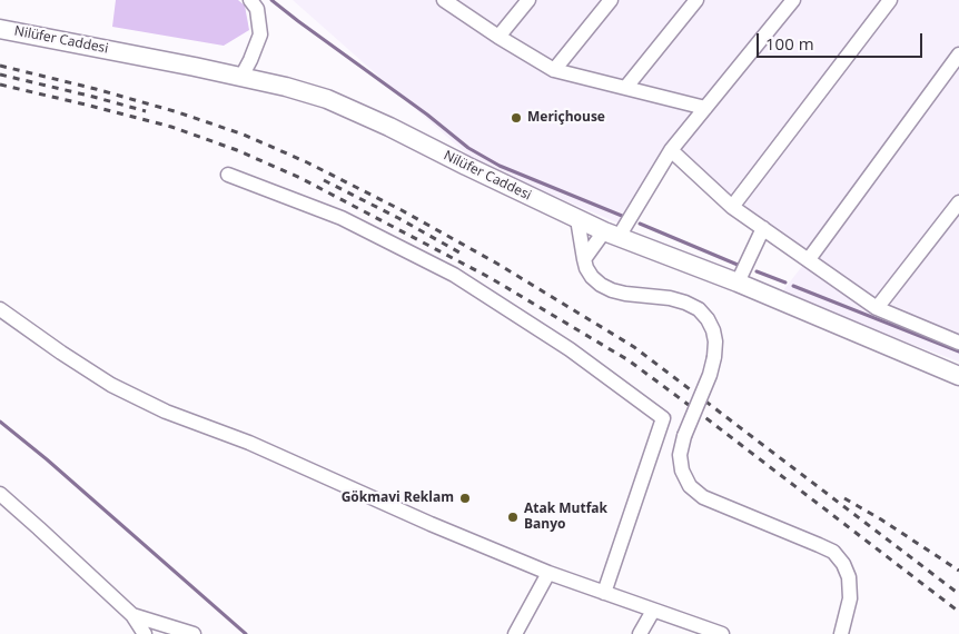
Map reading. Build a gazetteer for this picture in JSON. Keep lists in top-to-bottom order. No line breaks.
{"streets":{"main road":["Nilüfer Caddesi"]},"places":["Meriçhouse","Gökmavi Reklam","Atak Mutfak Banyo"],"scale_bar":"100 m"}
